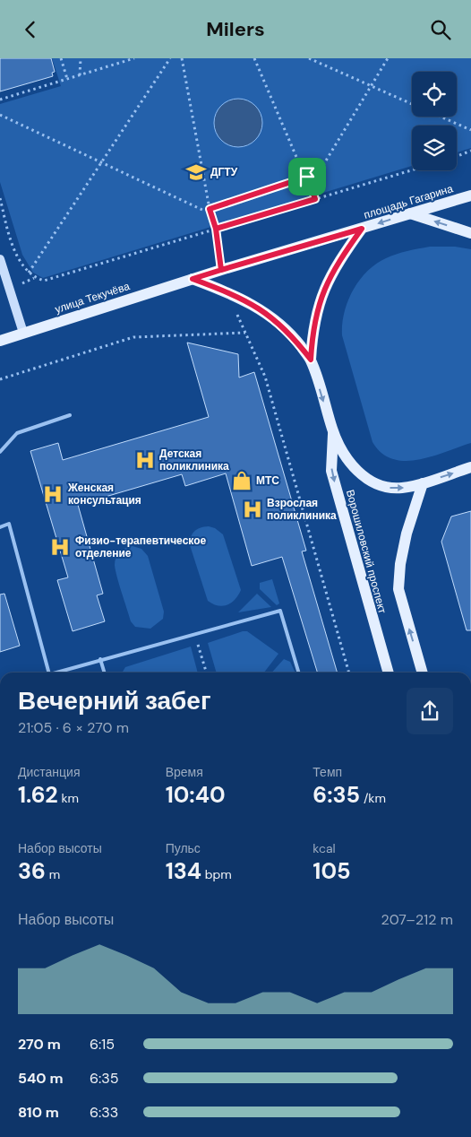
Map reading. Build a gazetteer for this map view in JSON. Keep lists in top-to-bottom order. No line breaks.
{"streets":{"main road":["площадь Гагарина","улица Текучёва","Ворошиловский проспект"]},"crossings":[["площадь Гагарина","улица Текучёва"],["площадь Гагарина","Ворошиловский проспект"]],"places":{"school or university":["ДГТУ"],"hospital":["Детская поликлиника","Женская консультация","Взрослая поликлиника","Физио-терапевтическое отделение"],"shop":["МТС"]},"page":{"header":"Milers","heading":["Вечерний забег","21:05 · 6 × 270 m"],"stats":[["Дистанция","1.62 km"],["Время","10:40"],["Темп","6:35 /km"],["Набор высоты","36 m"],["Пульс","134 bpm"],["kcal","105"]],"chart":["Набор высоты","207–212 m"],"list":[{"name":"270 m","note":"6:15"},{"name":"540 m","note":"6:35"},{"name":"810 m","note":"6:33"}]}}
